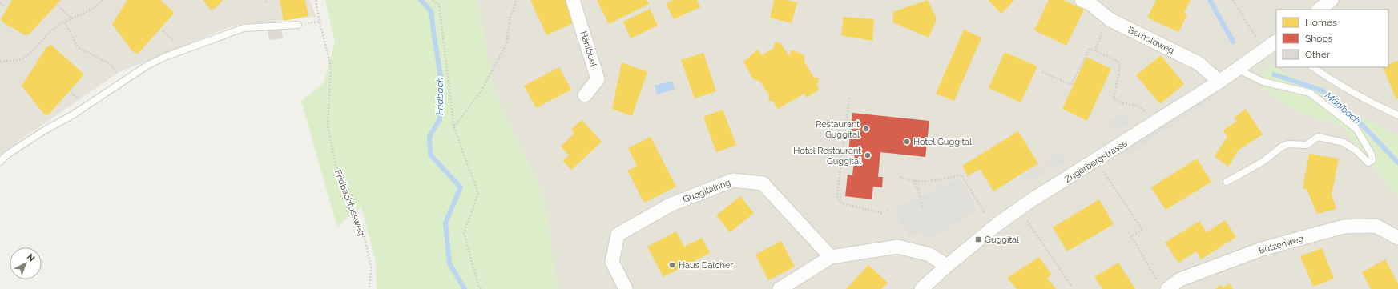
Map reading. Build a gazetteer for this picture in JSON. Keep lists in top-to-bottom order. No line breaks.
{"streets":{"street":["Bernoldweg","Hänibüel","Zugerbergstrasse","Guggitalring","Bützenweg"],"path":["Fridbachfussweg"]},"crossings":[["Bernoldweg","Zugerbergstrasse"]],"water":["Fridbach","Mänibach"],"places":{"other":["Restaurant Guggital","Hotel Guggital","Hotel Restaurant Guggital","Haus Dalcher"],"transit":["Guggital"]},"legend":["Homes","Shops","Other"],"north":"top right"}
